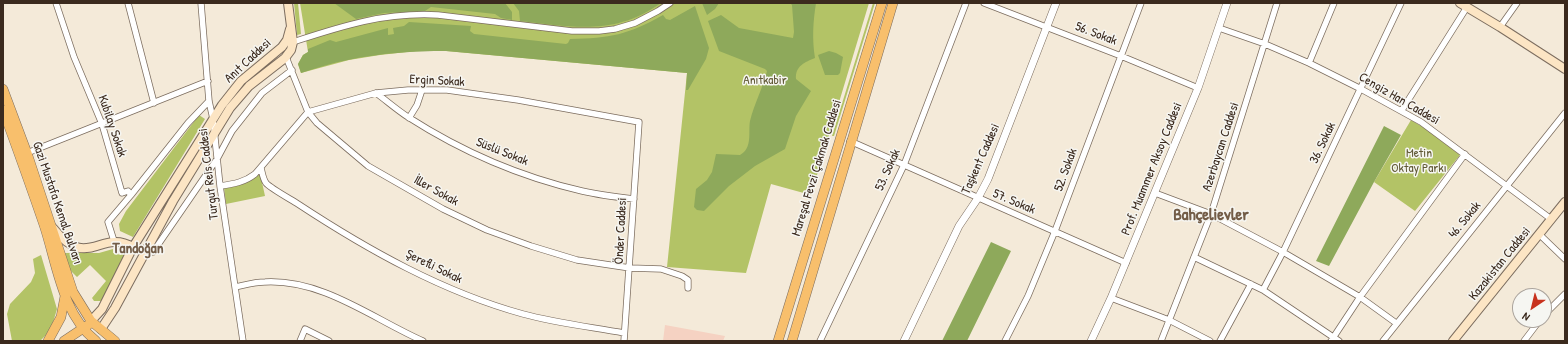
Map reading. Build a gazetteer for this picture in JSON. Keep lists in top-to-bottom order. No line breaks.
{"streets":{"main road":["Anıt Caddesi","Mareşal Fevzi Çakmak Caddesi","Gazi Mustafa Kemal Bulvarı","Kazakistan Caddesi"],"street":["56. Sokak","Ergin Sokak","Cengiz Han Caddesi","Kubilay Sokak","36. Sokak","Azerbaycan Caddesi","Süslü Sokak","Taşkent Caddesi","Prof. Muammer Aksoy Caddesi","53. Sokak","52. Sokak","Turgut Reis Caddesi","İller Sokak","57. Sokak","46. Sokak","Önder Caddesi","Şerefli Sokak"]},"crossings":[["56. Sokak","Taşkent Caddesi"],["56. Sokak","Prof. Muammer Aksoy Caddesi"],["56. Sokak","52. Sokak"],["Anıt Caddesi","Turgut Reis Caddesi"],["Anıt Caddesi","İller Sokak"],["Anıt Caddesi","Gazi Mustafa Kemal Bulvarı"],["Ergin Sokak","Süslü Sokak"],["Ergin Sokak","İller Sokak"],["Ergin Sokak","Önder Caddesi"],["Cengiz Han Caddesi","36. Sokak"],["Cengiz Han Caddesi","Azerbaycan Caddesi"],["Cengiz Han Caddesi","Prof. Muammer Aksoy Caddesi"],["Cengiz Han Caddesi","46. Sokak"],["Cengiz Han Caddesi","Kazakistan Caddesi"],["Süslü Sokak","Önder Caddesi"],["Taşkent Caddesi","57. Sokak"],["Mareşal Fevzi Çakmak Caddesi","57. Sokak"],["Prof. Muammer Aksoy Caddesi","57. Sokak"],["53. Sokak","57. Sokak"],["52. Sokak","57. Sokak"],["İller Sokak","Önder Caddesi"],["Önder Caddesi","Şerefli Sokak"]],"districts":["Bahçelievler","Tandoğan"],"parks":["Anıtkabir","Metin Oktay Parkı"],"north":"bottom left"}
